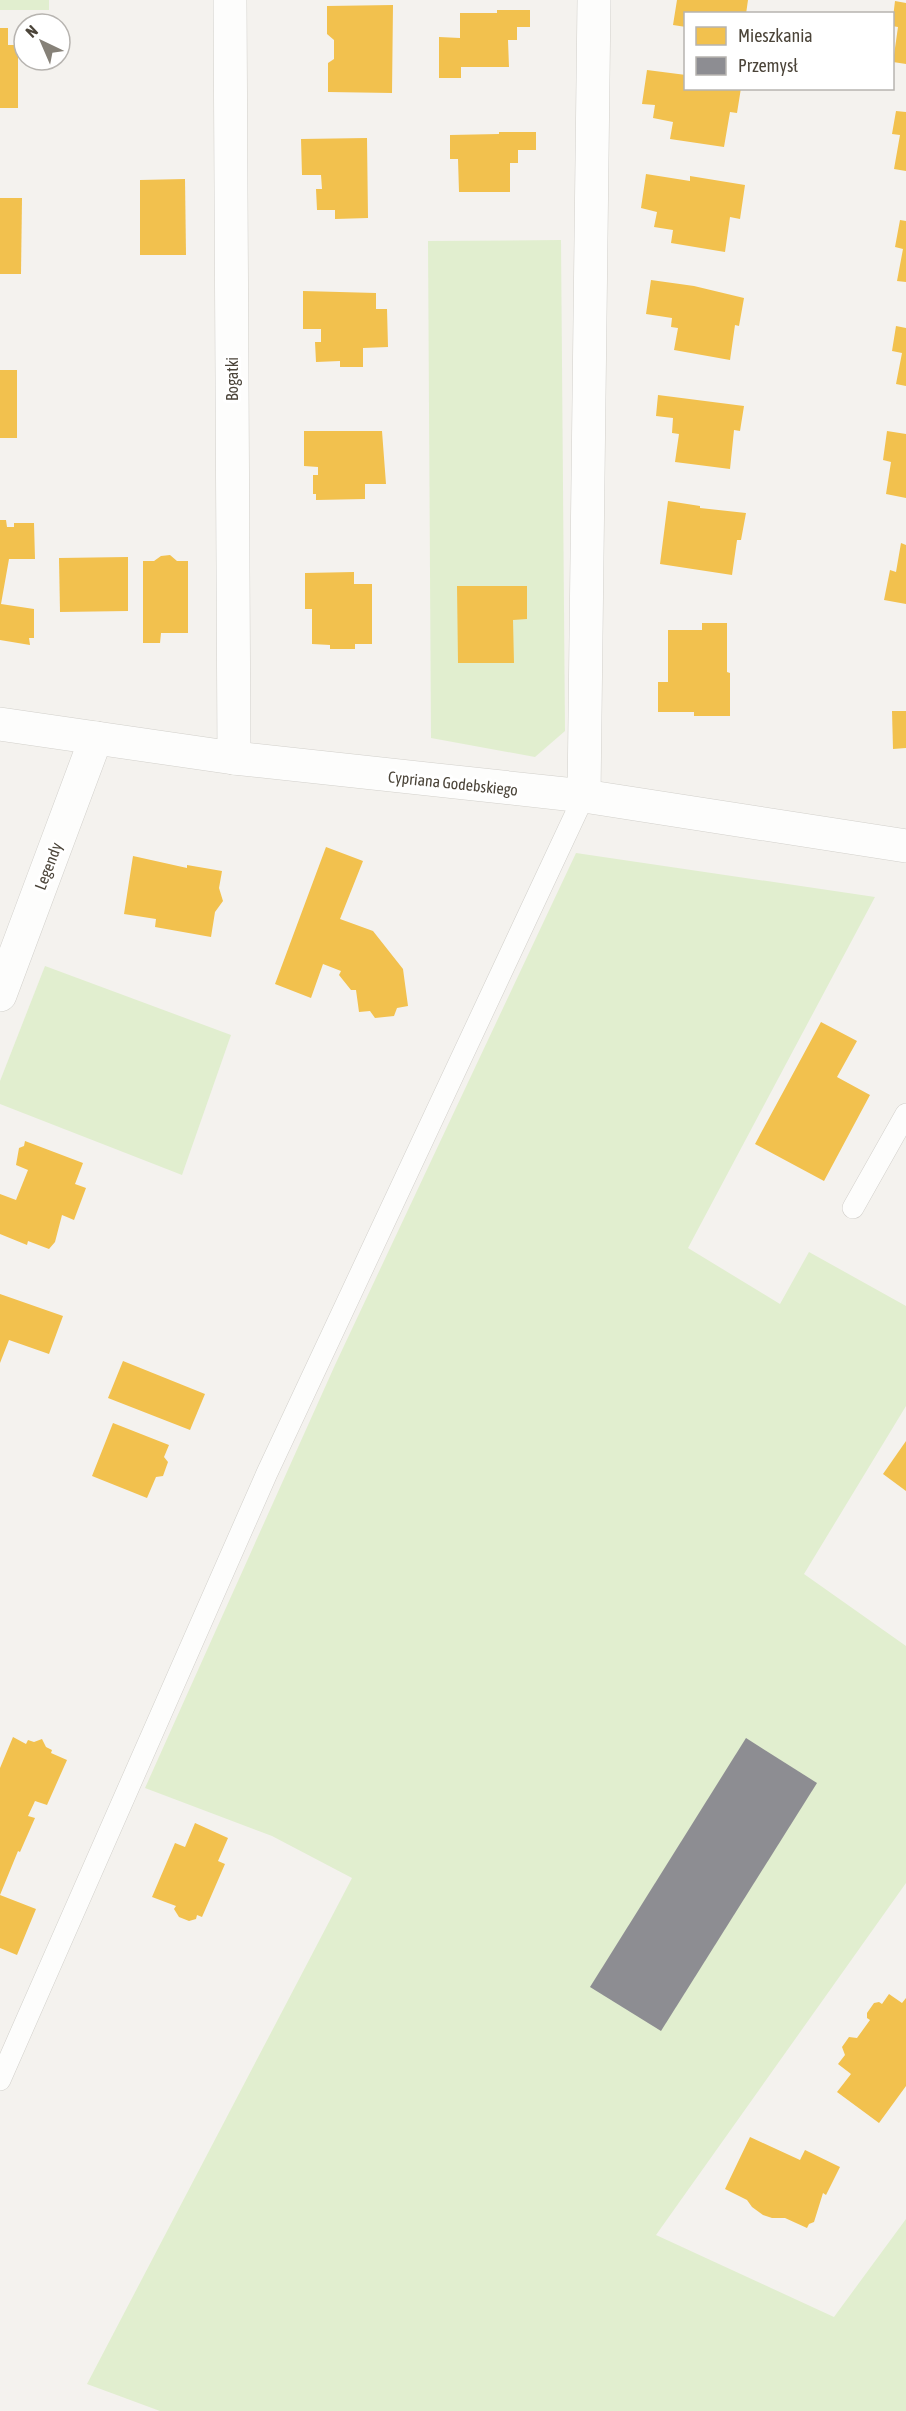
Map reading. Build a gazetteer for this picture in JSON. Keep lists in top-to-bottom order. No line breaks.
{"streets":{"street":["Bogatki","Cypriana Godebskiego","Legendy"]},"crossings":[["Bogatki","Cypriana Godebskiego"],["Cypriana Godebskiego","Legendy"]],"legend":["Mieszkania","Przemysł"],"north":"top left"}
